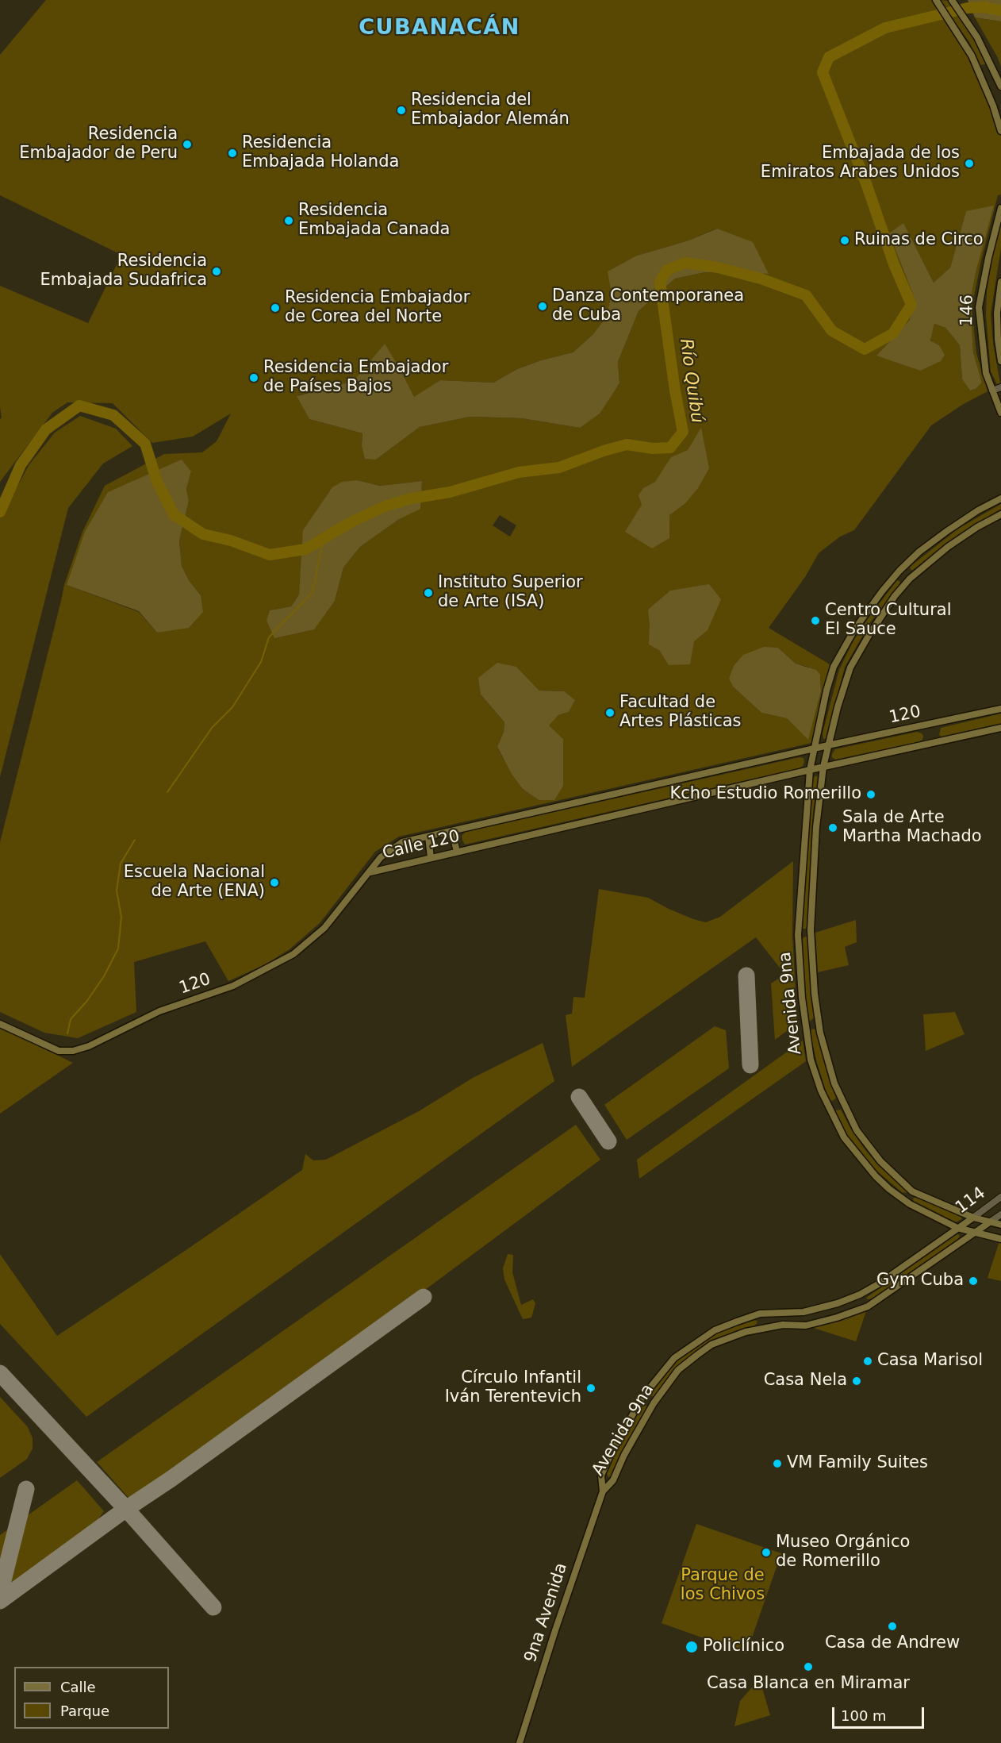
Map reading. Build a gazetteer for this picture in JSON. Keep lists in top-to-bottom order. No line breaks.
{"streets":{"main road":["146","120","Calle 120","Avenida 9na","114","9na Avenida"]},"crossings":[["120","Calle 120"],["120","Avenida 9na"],["Calle 120","Avenida 9na"],["Avenida 9na","114"],["Avenida 9na","9na Avenida"]],"districts":["CUBANACÁN"],"water":["Río Quibú"],"parks":["Parque de los Chivos"],"places":["Residencia del Embajador Alemán","Residencia Embajador de Peru","Residencia Embajada Holanda","Embajada de los Emiratos Arabes Unidos","Residencia Embajada Canada","Ruinas de Circo","Residencia Embajada Sudafrica","Danza Contemporanea de Cuba","Residencia Embajador de Corea del Norte","Residencia Embajador de Países Bajos","Instituto Superior de Arte (ISA)","Centro Cultural El Sauce","Facultad de Artes Plásticas","Kcho Estudio Romerillo","Sala de Arte Martha Machado","Escuela Nacional de Arte (ENA)","Gym Cuba","Casa Marisol","Casa Nela","Círculo Infantil Iván Terentevich","VM Family Suites","Museo Orgánico de Romerillo","Casa de Andrew","Policlínico","Casa Blanca en Miramar"],"legend":["Calle","Parque"],"scale_bar":"100 m"}
